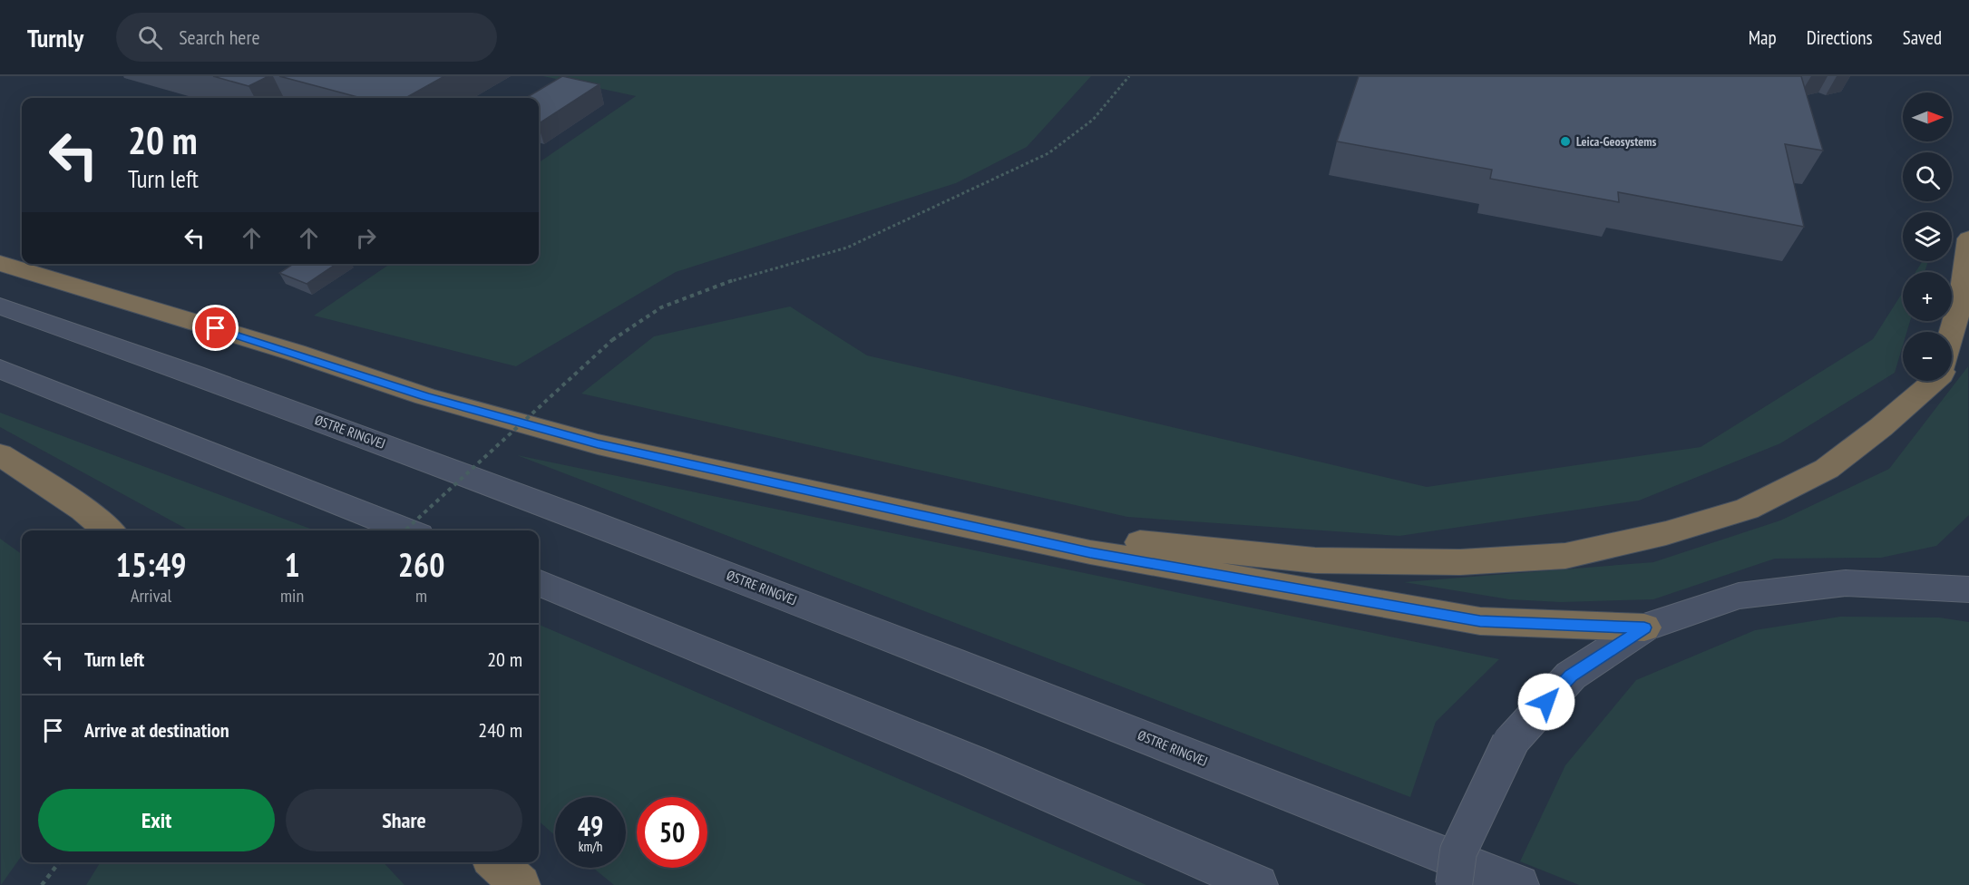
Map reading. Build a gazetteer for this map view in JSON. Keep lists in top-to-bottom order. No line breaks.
{"streets":{"main road":["ØSTRE RINGVEJ"]},"places":["Leica-Geosystems"],"north":"right","page":{"header":"Turnly","search":"Search here","nav":["Map","Directions","Saved"],"map_buttons":["+","−"],"turn":["20 m","Turn left"],"eta":["15:49","Arrival","1","min","260","m"],"list":[{"name":"Turn left","value":"20 m"},{"name":"Arrive at destination","value":"240 m"}],"buttons":["Exit","Share"],"speed":"49 km/h","limit":"50"}}
